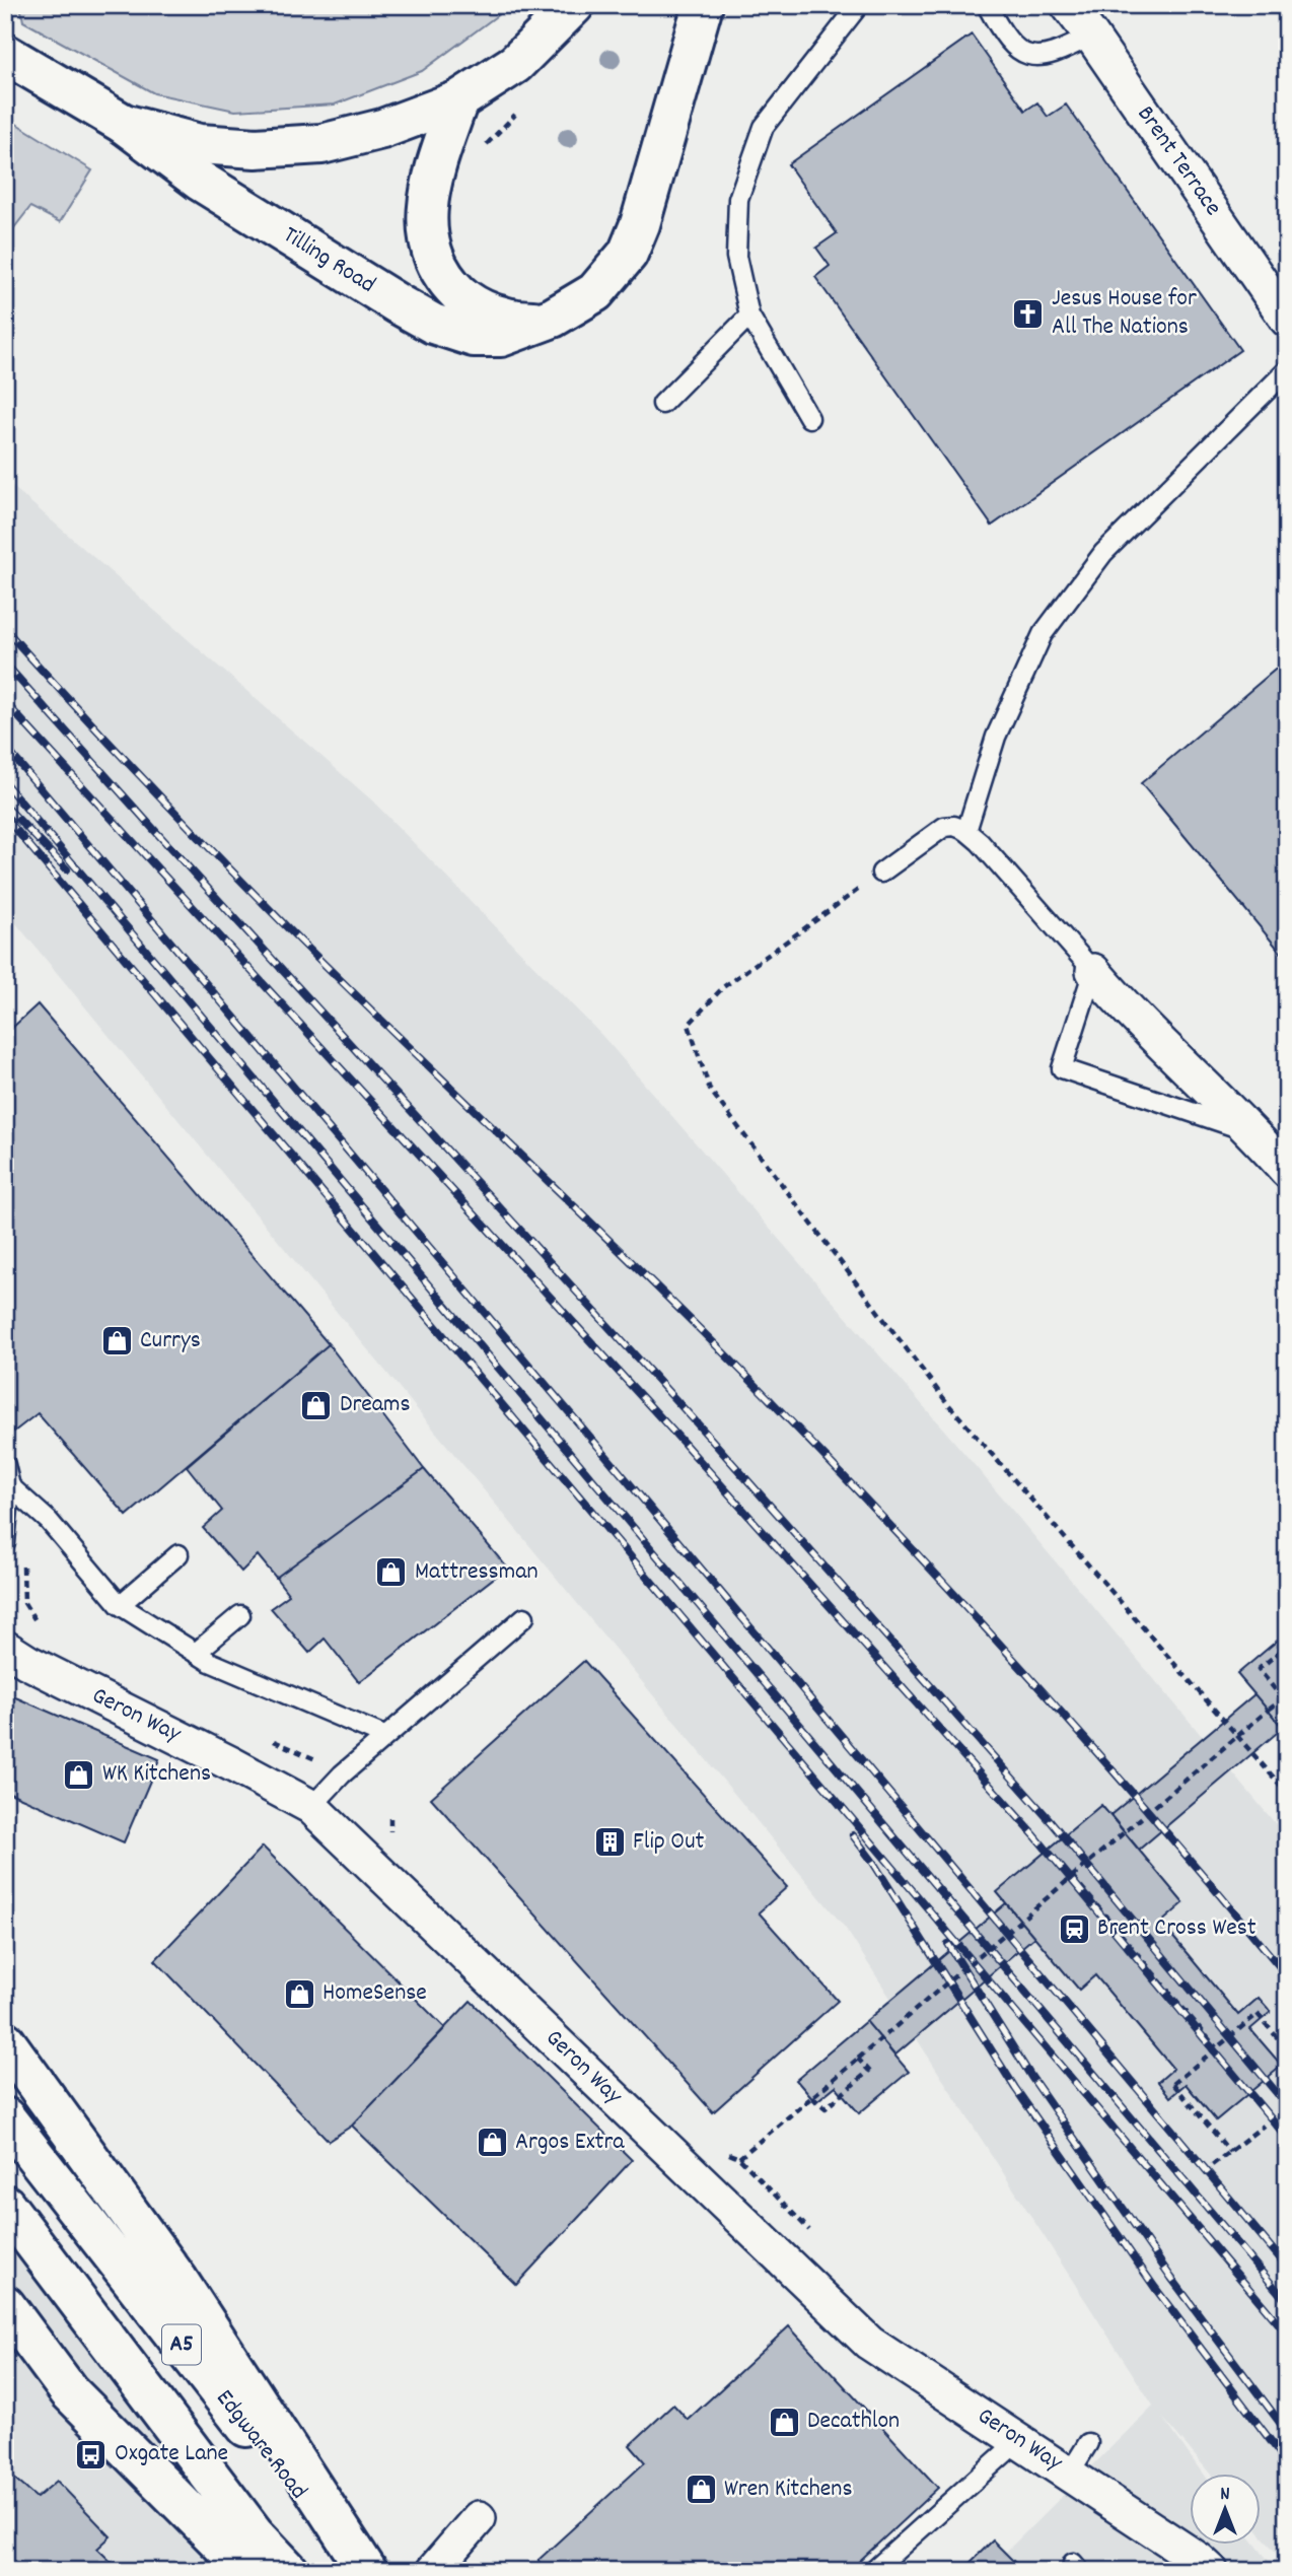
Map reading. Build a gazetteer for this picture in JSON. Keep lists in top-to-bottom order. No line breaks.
{"streets":{"main road":["Tilling Road","A5","Edgware Road"],"street":["Brent Terrace","Geron Way"]},"places":{"church":["Jesus House for All The Nations"],"shop":["Currys","Dreams","Mattressman","WK Kitchens","HomeSense","Argos Extra","Decathlon","Wren Kitchens"],"building":["Flip Out"],"station":["Brent Cross West"],"bus stop":["Oxgate Lane"]},"north":"top"}
